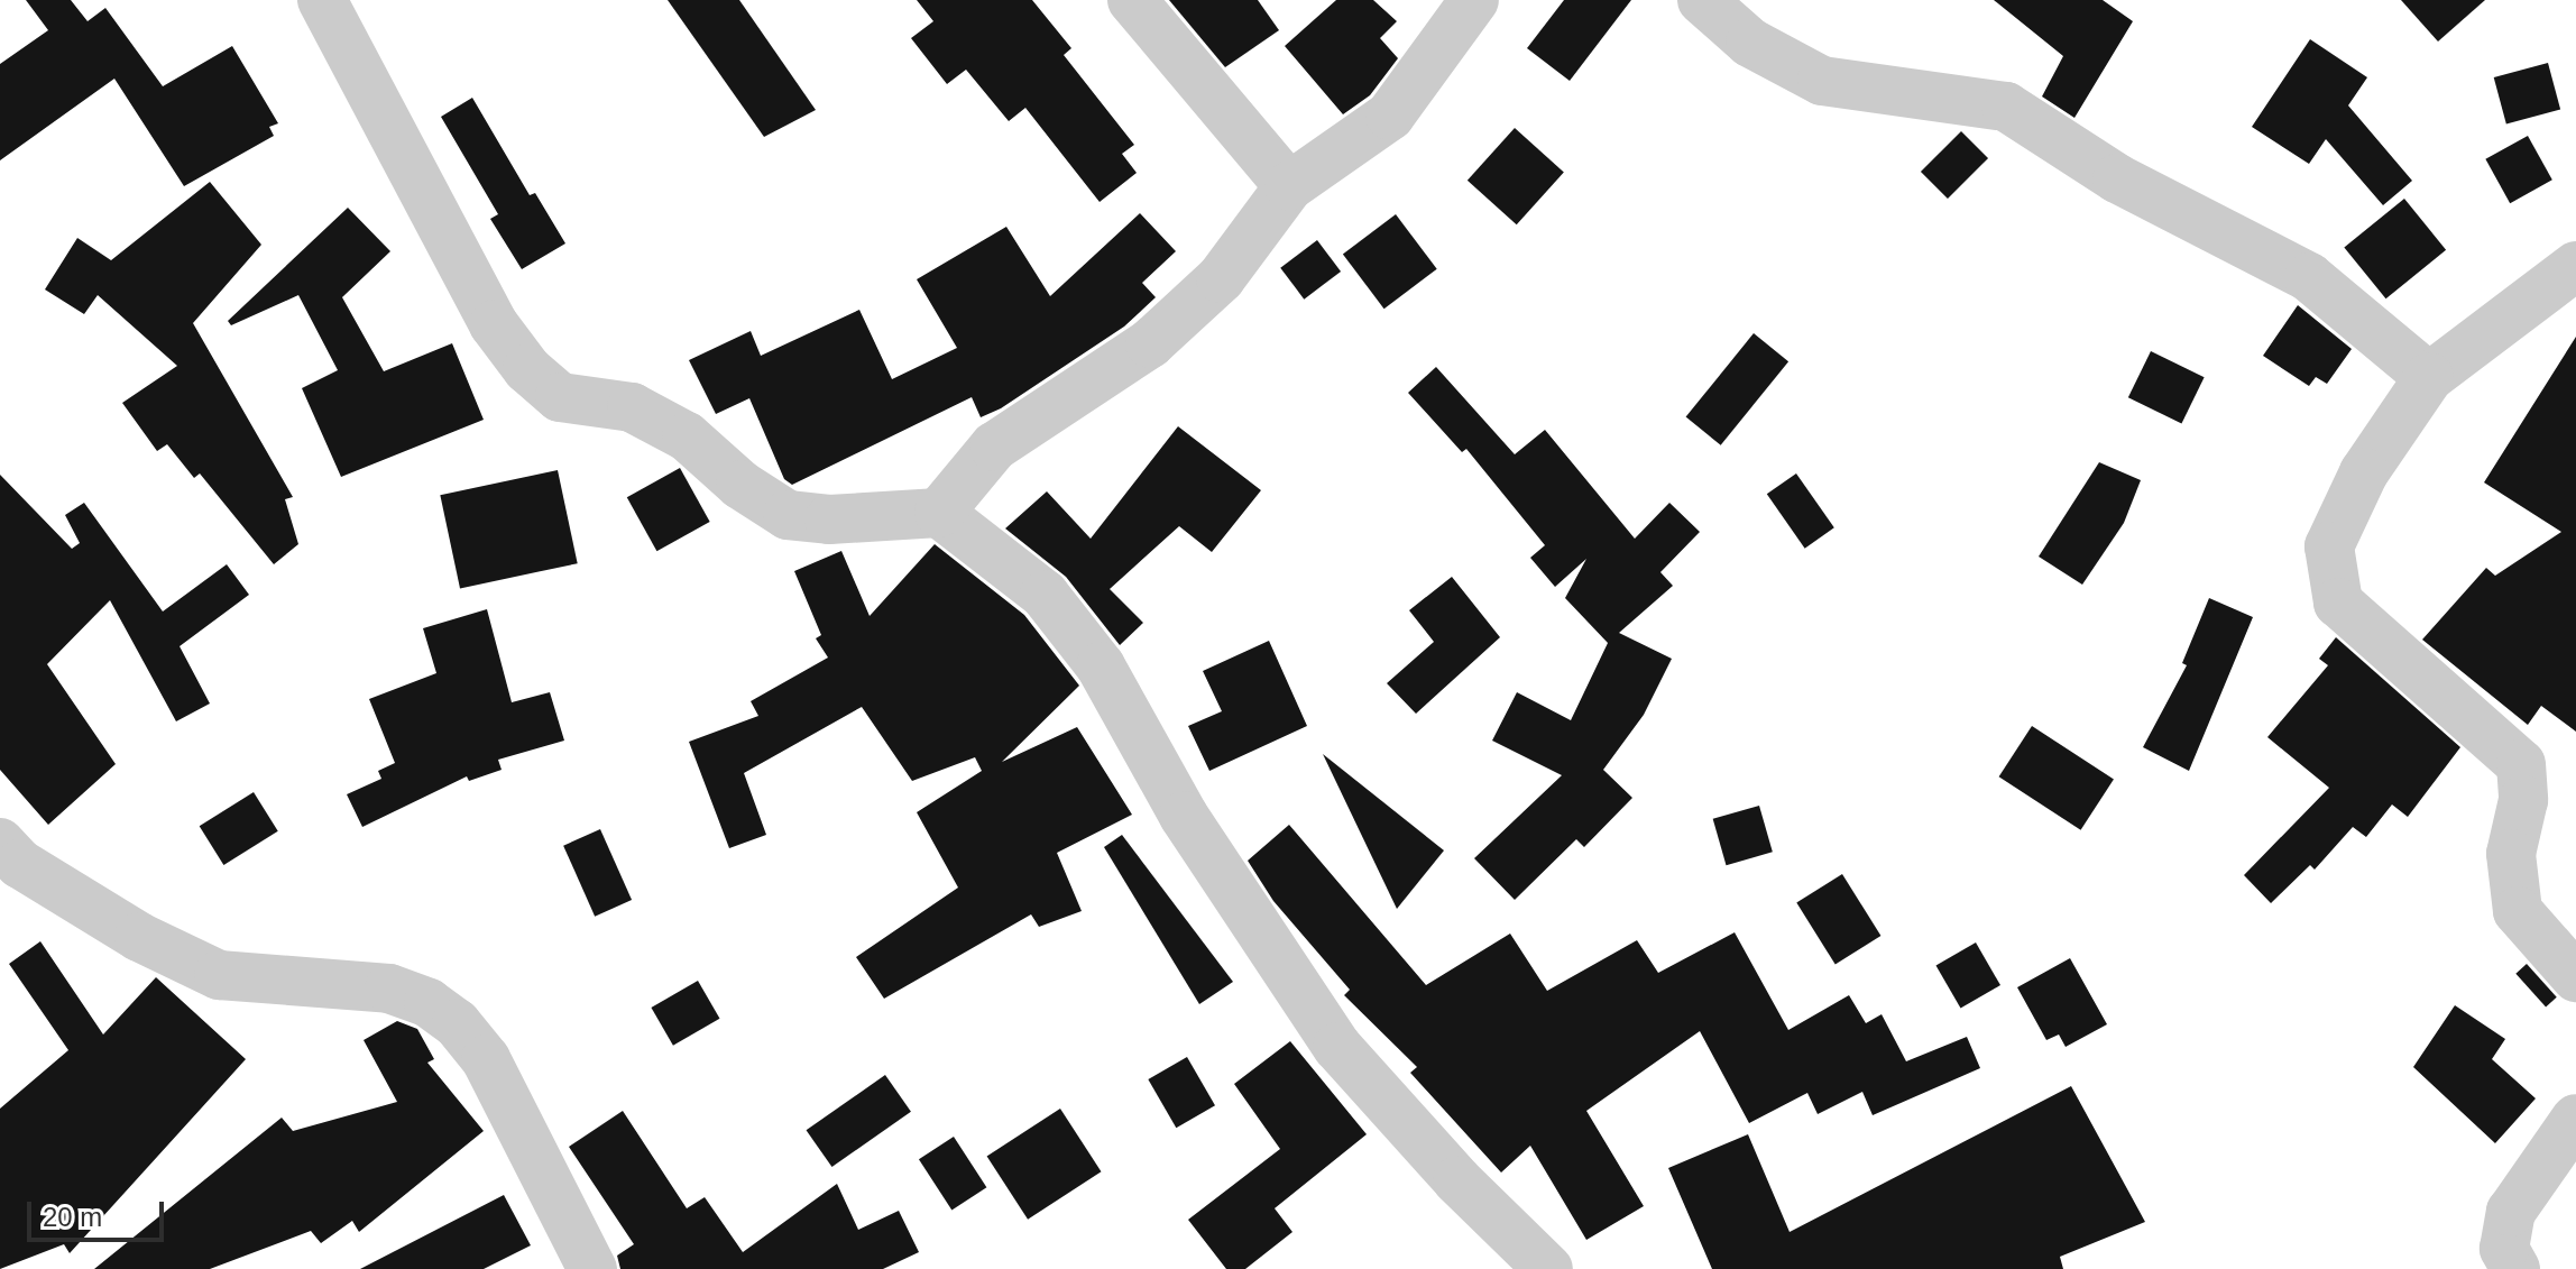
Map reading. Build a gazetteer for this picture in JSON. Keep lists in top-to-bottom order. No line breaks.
{"scale_bar":"20 m"}
